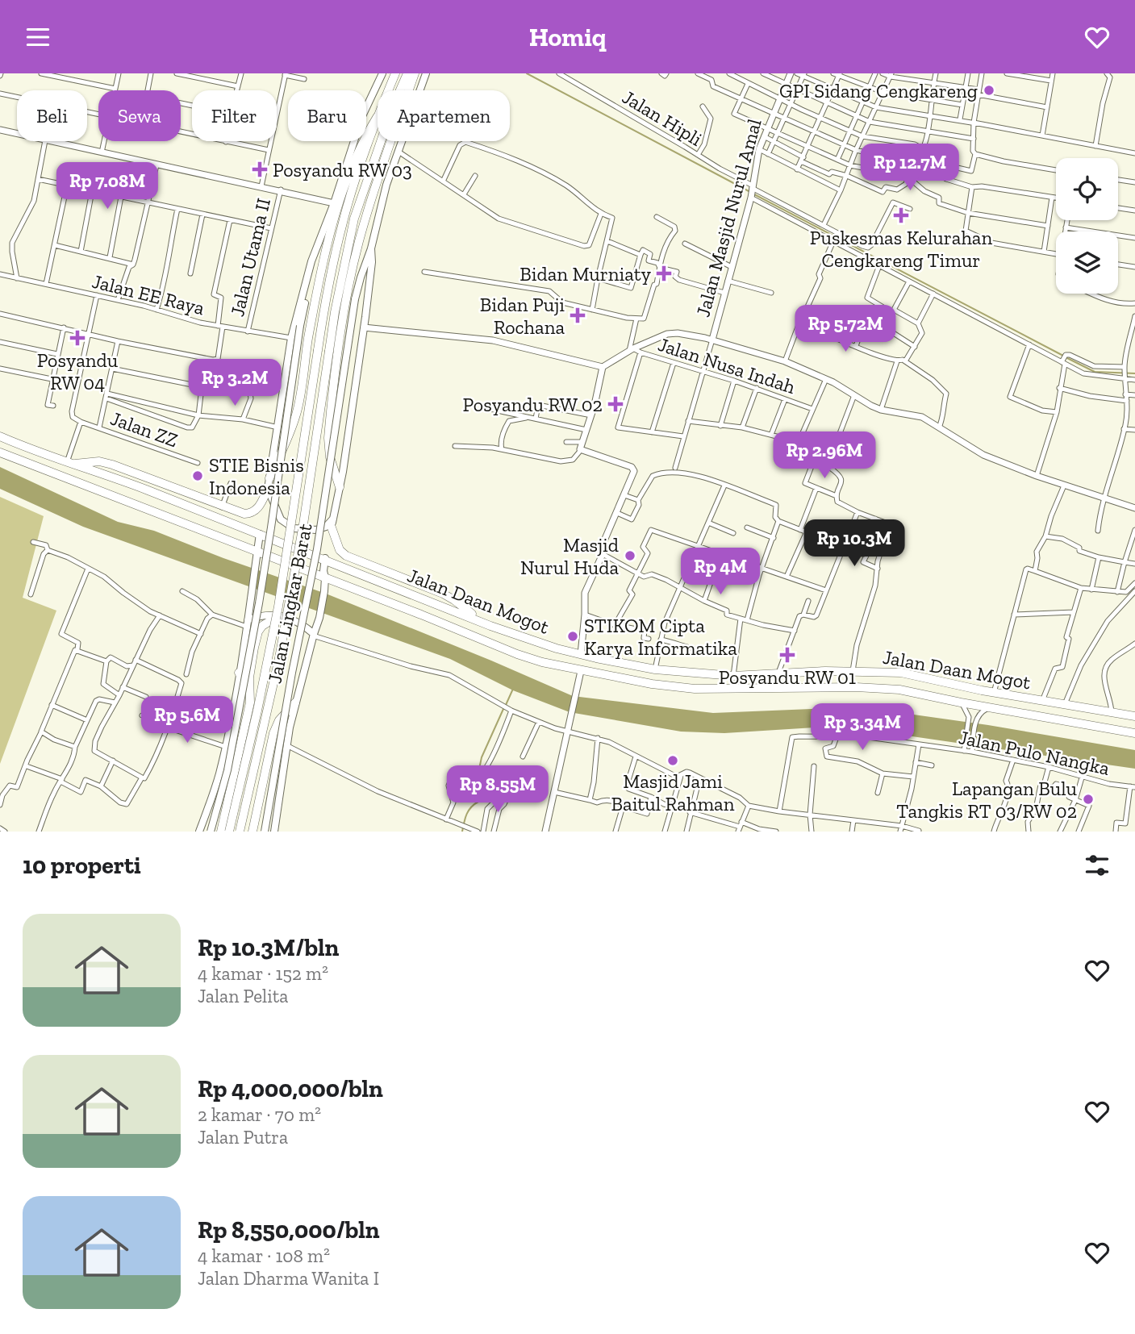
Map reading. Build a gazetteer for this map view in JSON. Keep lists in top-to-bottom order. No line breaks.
{"streets":{"highway":["Jalan Daan Mogot"],"main road":["Jalan Lingkar Barat"],"street":["Jalan Hipli","Jalan Masjid Nurul Amal","Jalan Utama II","Jalan EE Raya","Jalan Nusa Indah","Jalan ZZ","Jalan Pulo Nangka"]},"crossings":[["Jalan Hipli","Jalan Masjid Nurul Amal"],["Jalan Utama II","Jalan EE Raya"],["Jalan Daan Mogot","Jalan Lingkar Barat"]],"places":{"other":["GPI Sidang Cengkareng","STIE Bisnis Indonesia","Masjid Nurul Huda","STIKOM Cipta Karya Informatika","Masjid Jami Baitul Rahman","Lapangan Bulu Tangkis RT 03/RW 02"],"health":["Posyandu RW 03","Puskesmas Kelurahan Cengkareng Timur","Bidan Murniaty","Bidan Puji Rochana","Posyandu RW 04","Posyandu RW 02","Posyandu RW 01"]},"page":{"header":"Homiq","chip":["Beli","Sewa","Filter","Baru","Apartemen"],"price":["Rp 12.7M","Rp 7.08M","Rp 5.72M","Rp 3.2M","Rp 2.96M","Rp 10.3M","Rp 4M","Rp 5.6M","Rp 3.34M","Rp 8.55M"],"heading":"10 properti","list":[{"name":"Rp 10.3M/bln","note":"4 kamar · 152 m² · Jalan Pelita"},{"name":"Rp 4,000,000/bln","note":"2 kamar · 70 m² · Jalan Putra"},{"name":"Rp 8,550,000/bln","note":"4 kamar · 108 m² · Jalan Dharma Wanita I"}]}}
